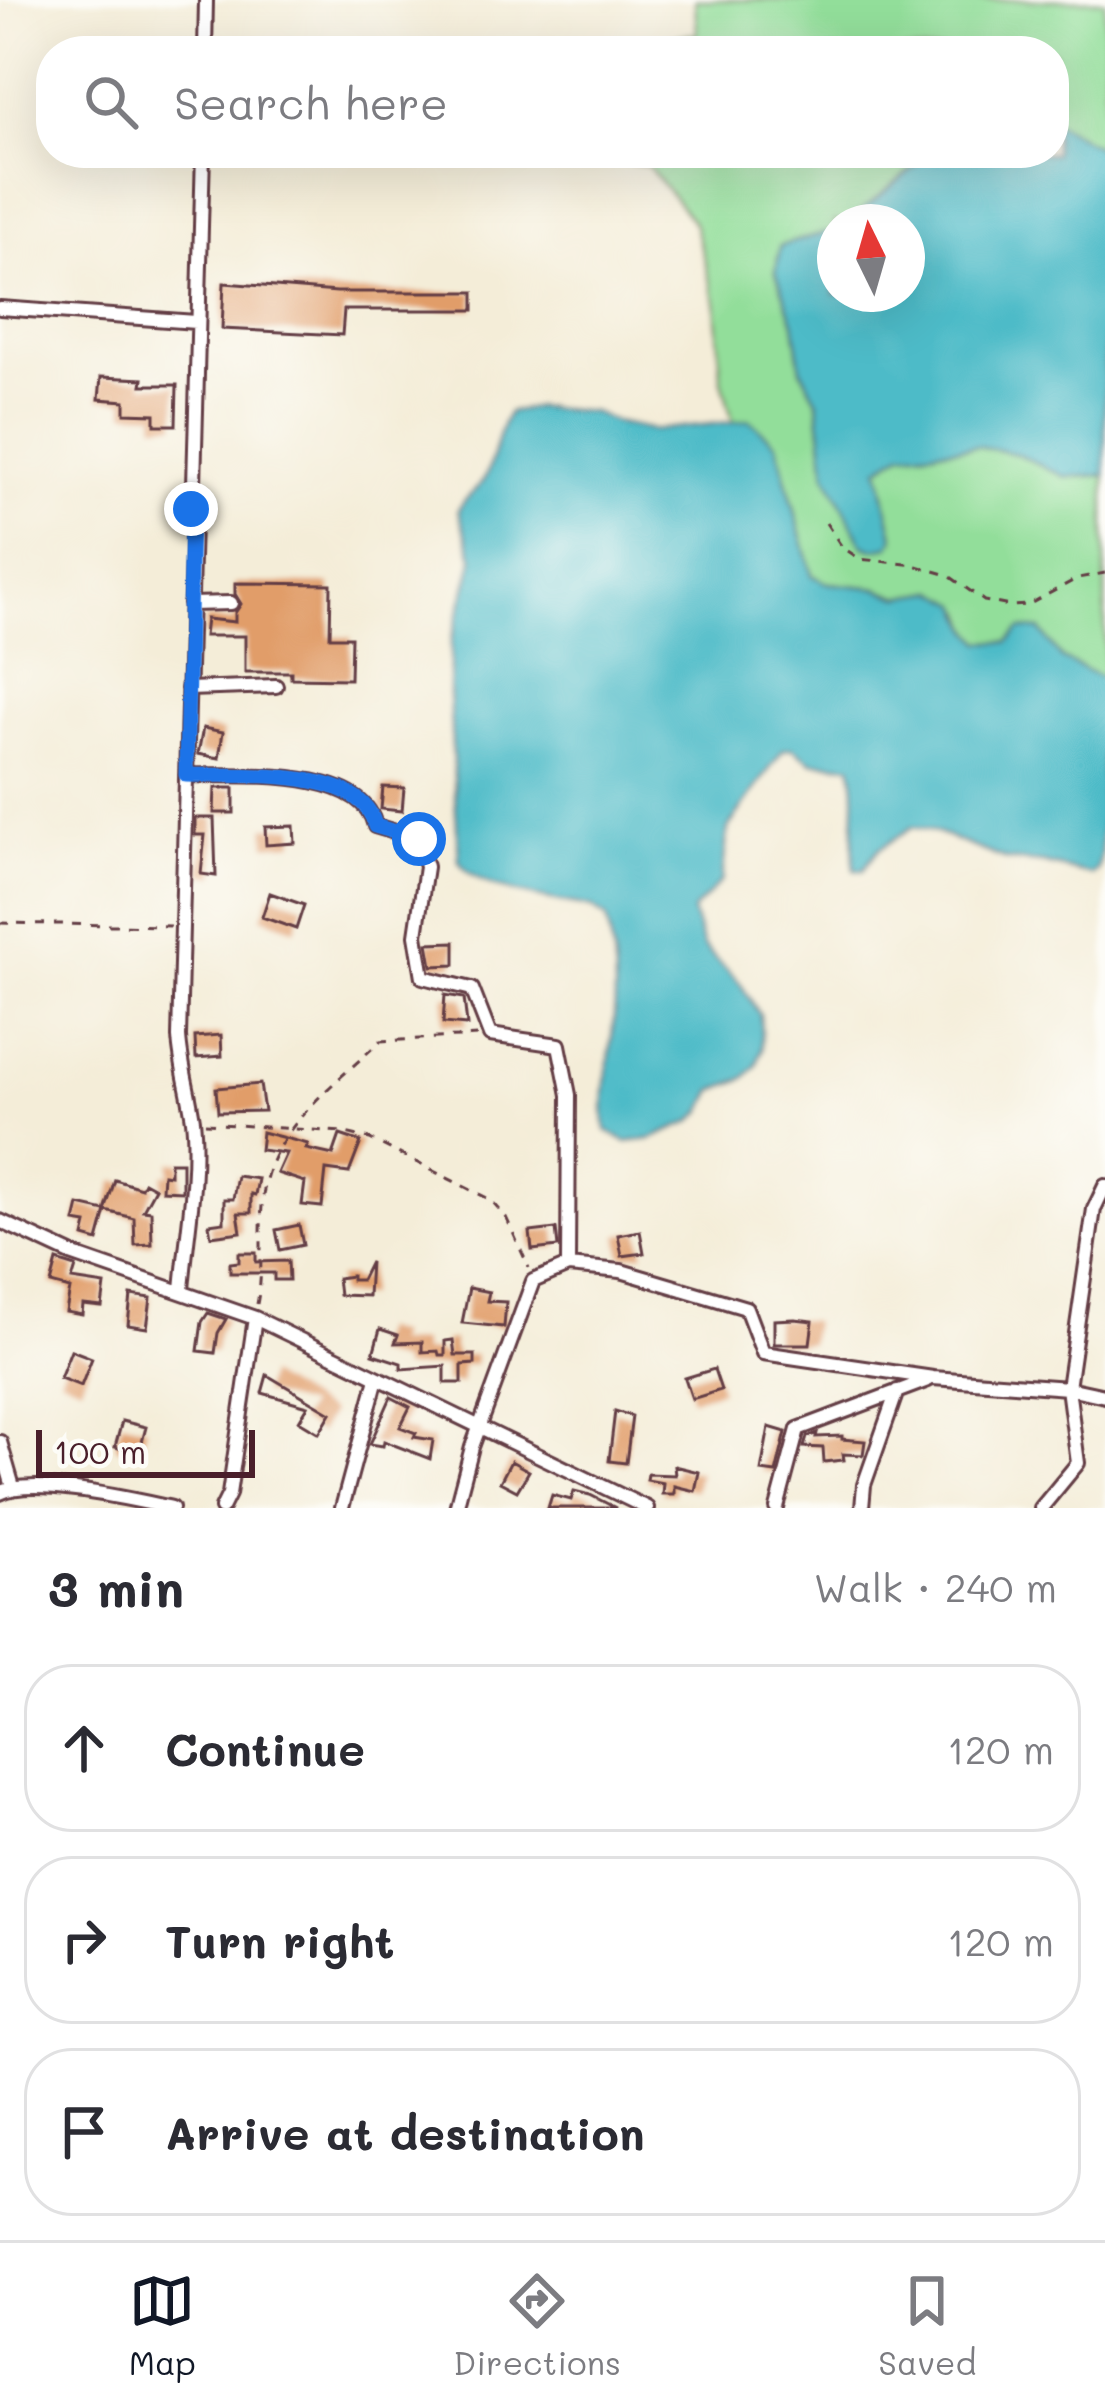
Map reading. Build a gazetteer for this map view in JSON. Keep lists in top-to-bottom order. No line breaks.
{"scale_bar":"100 m","north":"top","page":{"search":"Search here","scale":"100 m","heading":["3 min","Walk · 240 m"],"list":[["Continue","120 m"],["Turn right","120 m"],"Arrive at destination"],"nav":["Map","Directions","Saved"]}}
